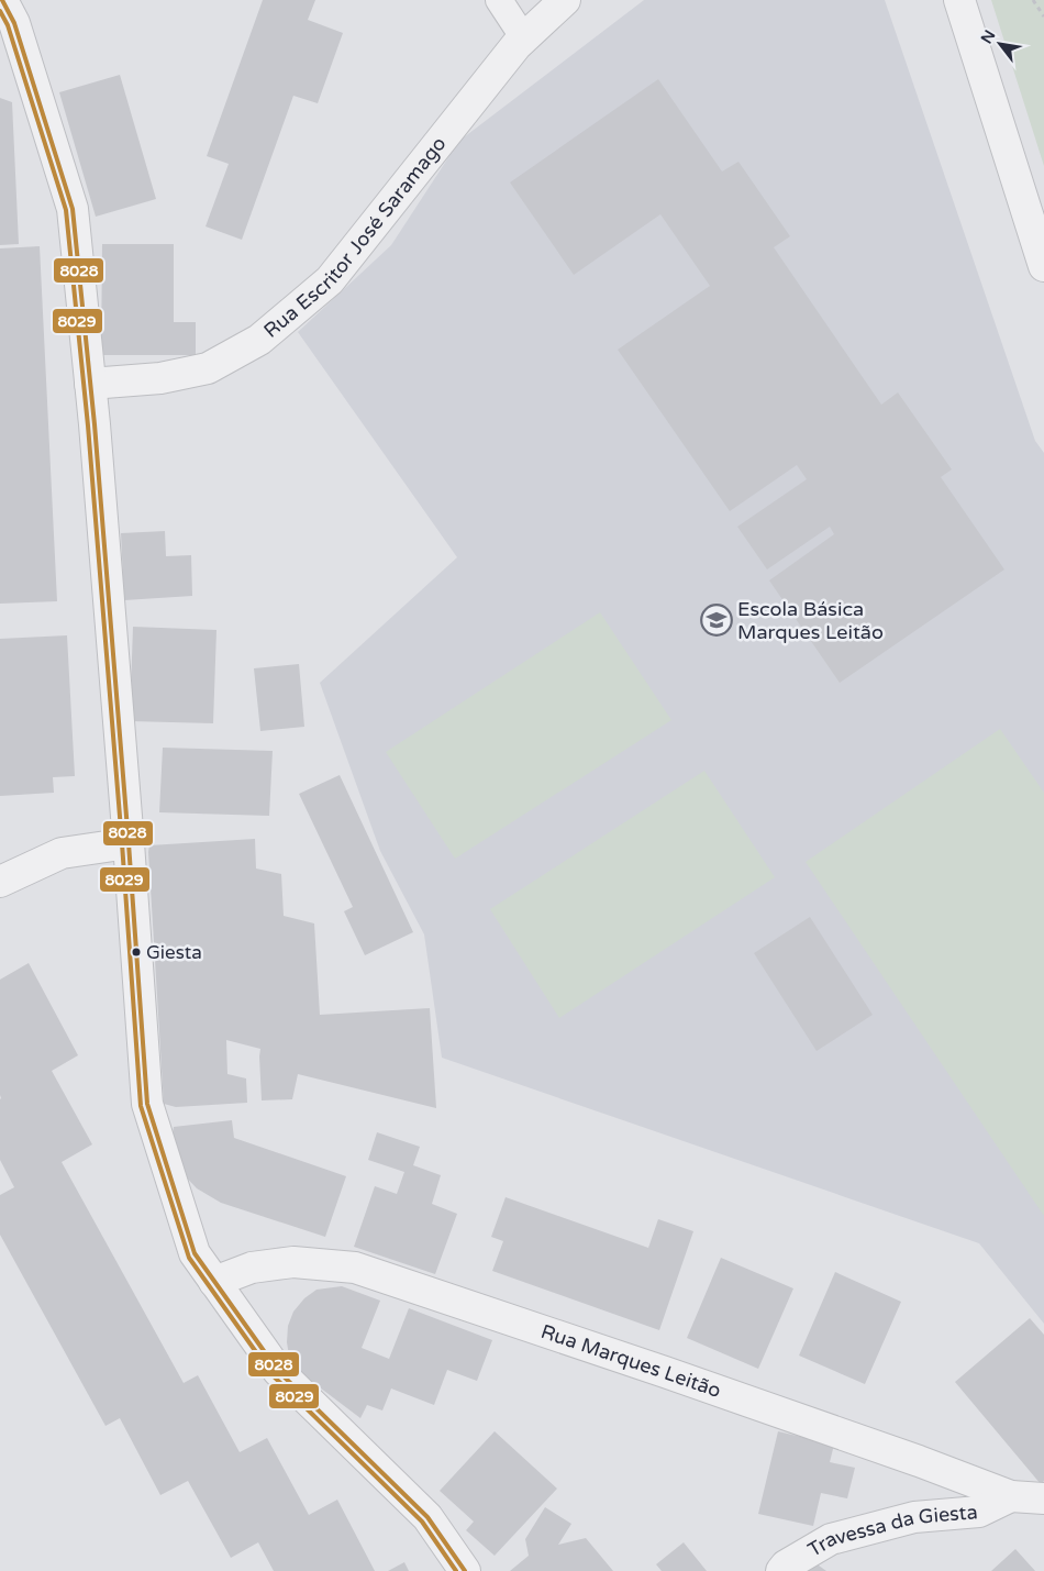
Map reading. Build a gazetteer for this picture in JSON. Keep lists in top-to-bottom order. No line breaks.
{"streets":{"street":["Rua Escritor José Saramago","Rua Marques Leitão","Travessa da Giesta"]},"crossings":[["Rua Marques Leitão","Travessa da Giesta"]],"places":{"school or university":["Escola Básica Marques Leitão"],"other":["Giesta"]},"lines":["transit line 8028","transit line 8029"],"north":"top left"}
